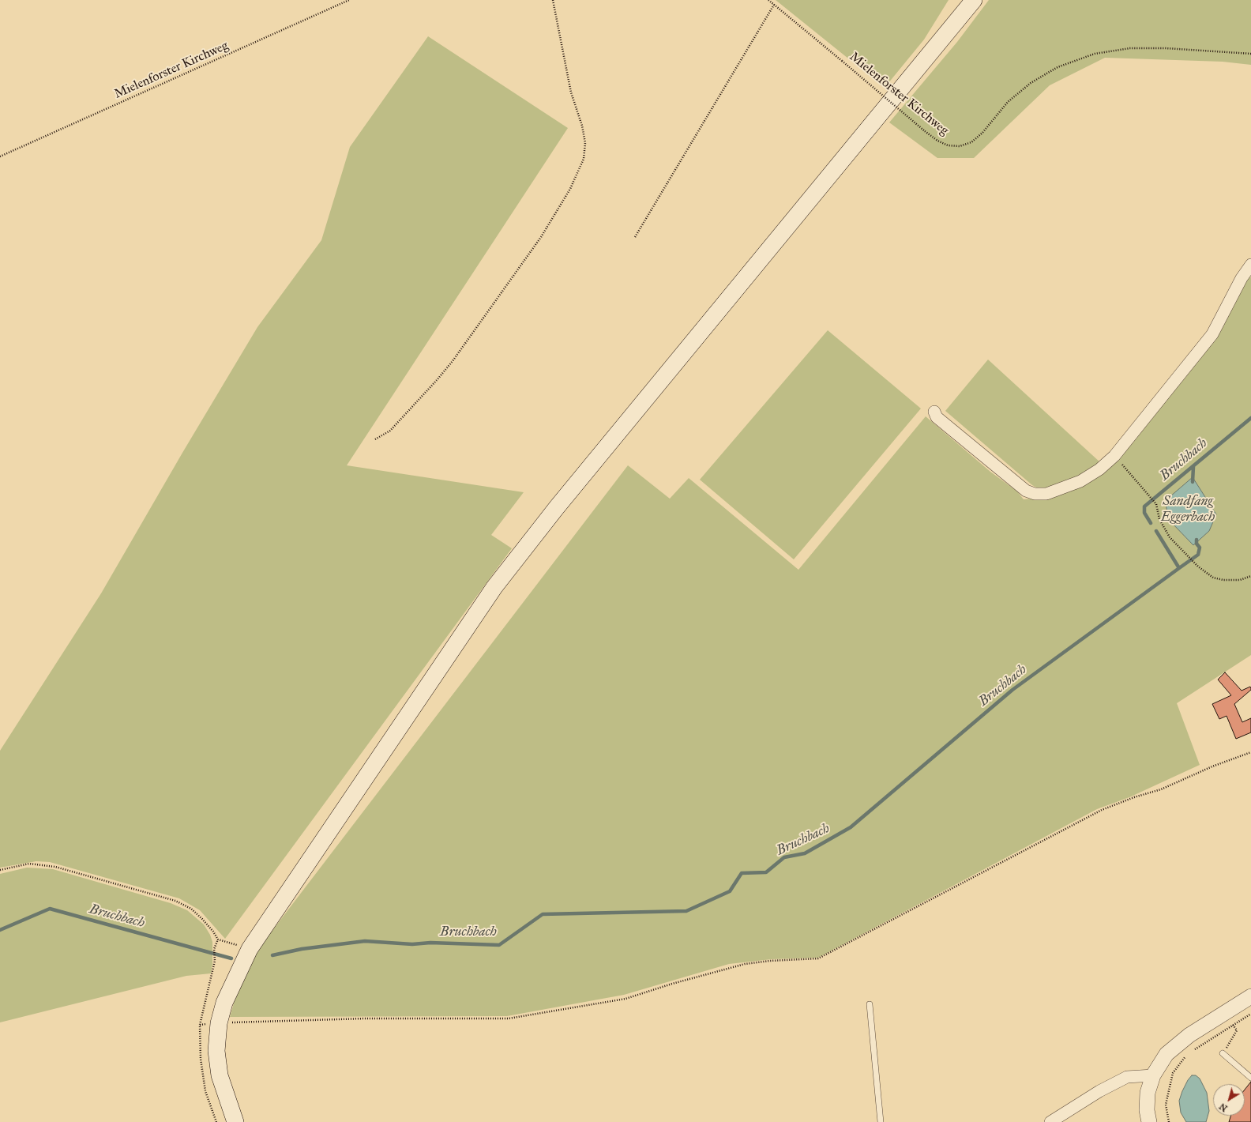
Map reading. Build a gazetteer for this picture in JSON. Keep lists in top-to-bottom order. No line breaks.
{"streets":{"path":["Mielenforster Kirchweg"]},"water":["Bruchbach","Sandfang Eggerbach"],"north":"bottom left"}
